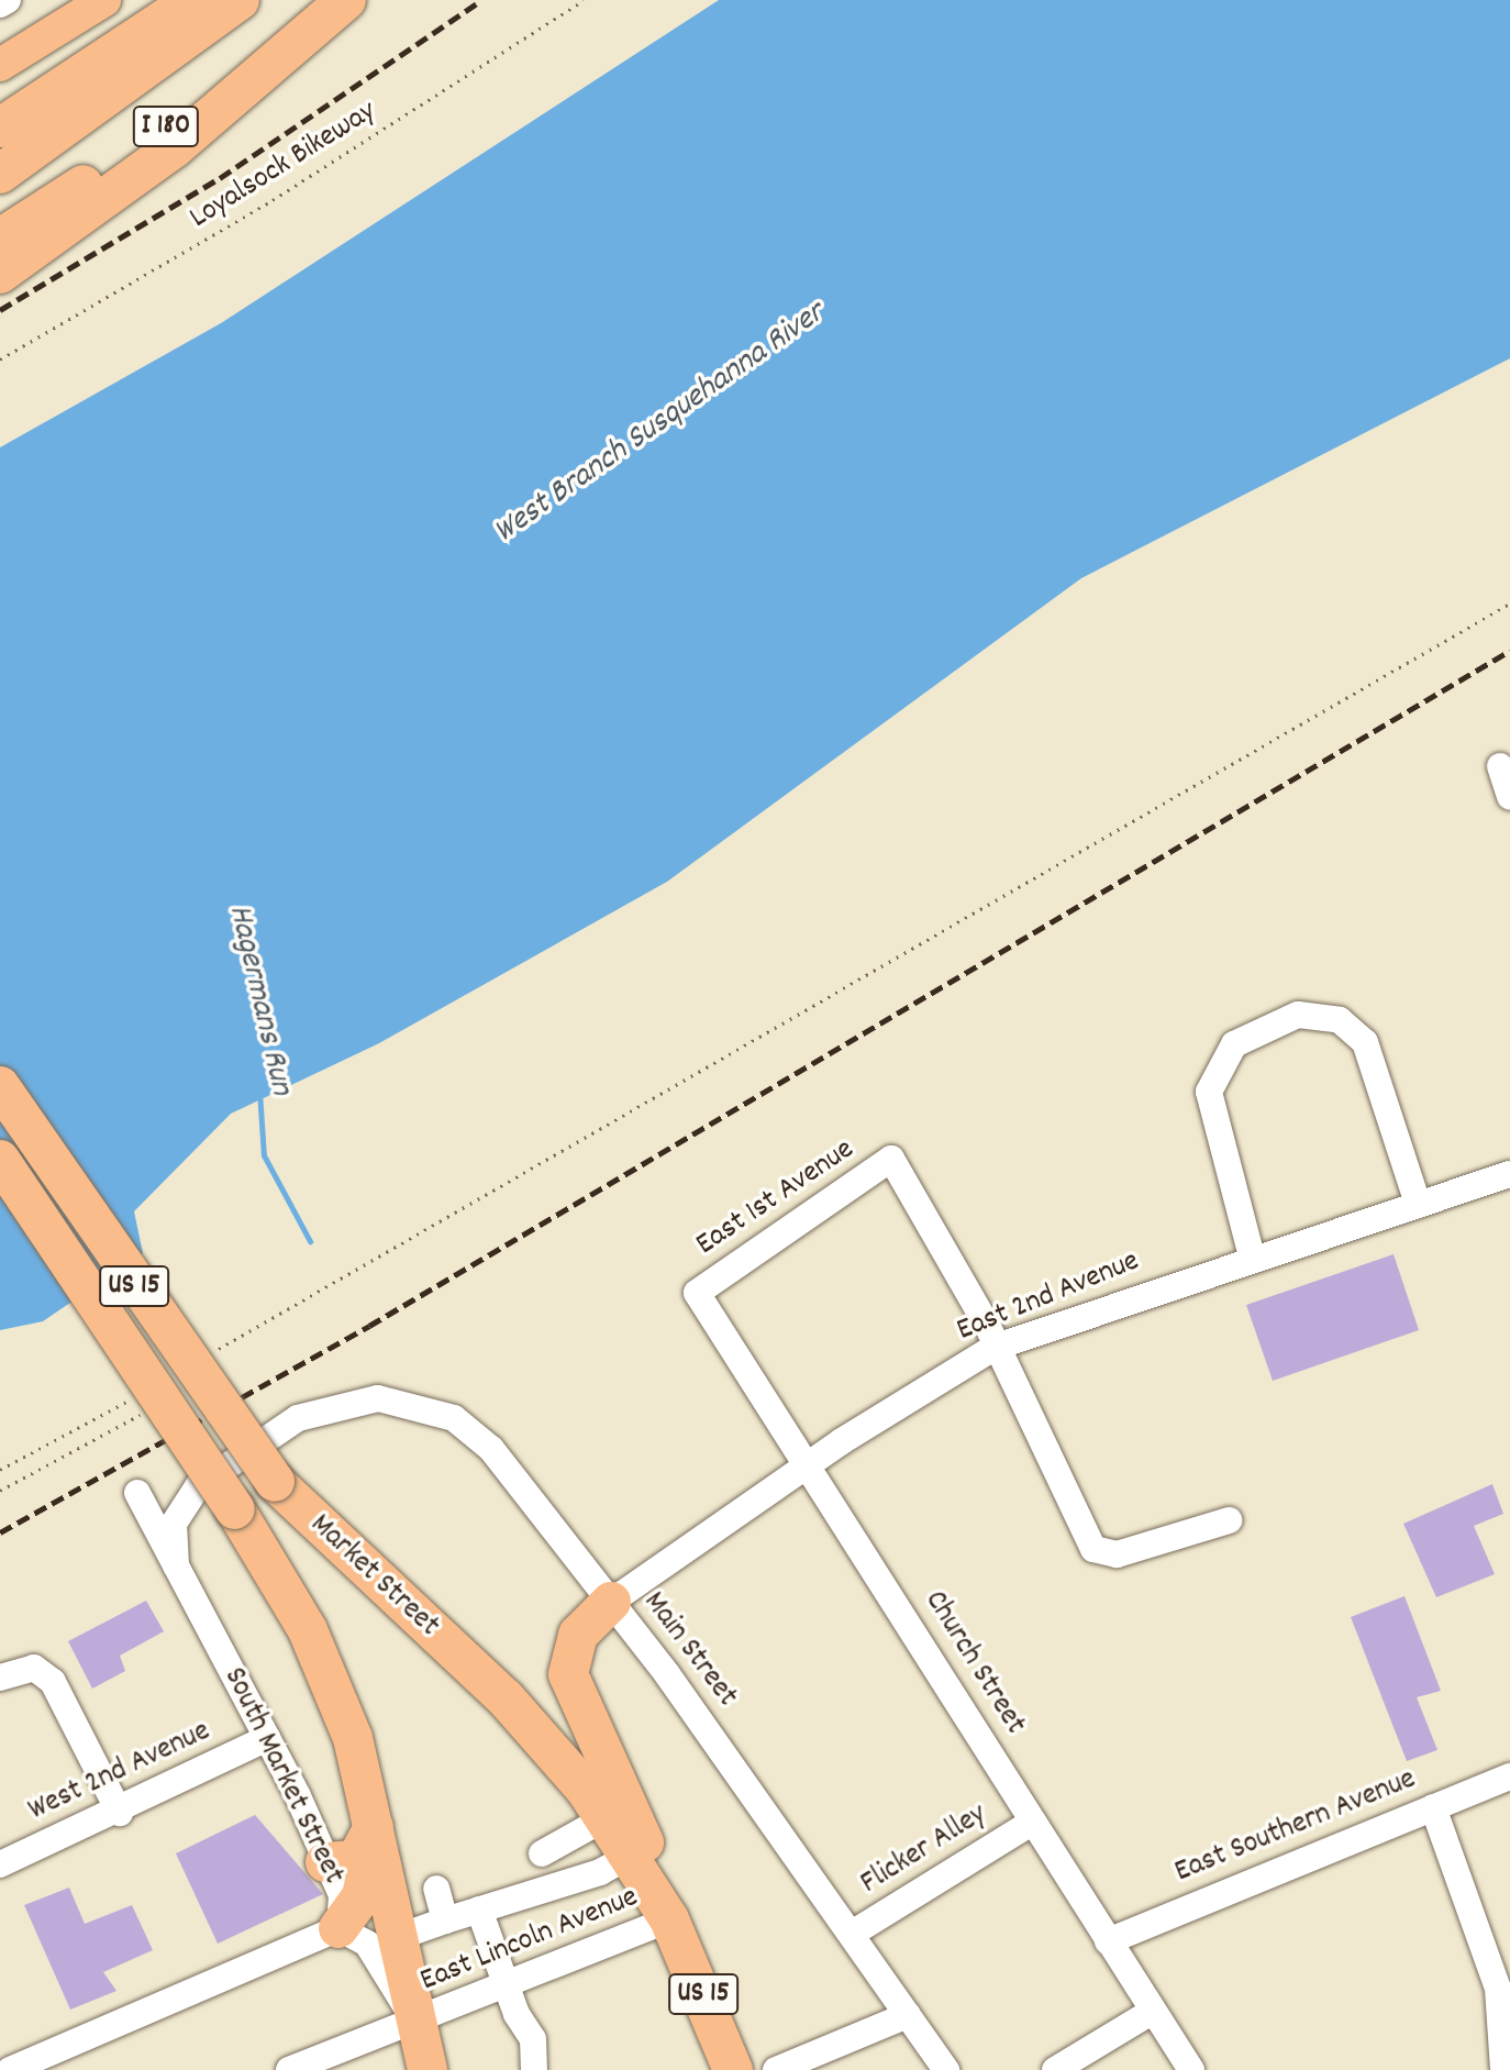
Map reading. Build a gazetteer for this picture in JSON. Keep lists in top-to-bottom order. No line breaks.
{"streets":{"highway":["I 180","US 15","Market Street","South Market Street"],"street":["East 1st Avenue","East 2nd Avenue","Main Street","Church Street","West 2nd Avenue","East Southern Avenue","Flicker Alley","East Lincoln Avenue"],"path":["Loyalsock Bikeway"]},"crossings":[["East 1st Avenue","East 2nd Avenue"],["East 1st Avenue","Church Street"],["East 2nd Avenue","Main Street"],["East 2nd Avenue","Church Street"],["Market Street","South Market Street"],["Market Street","East Lincoln Avenue"],["Main Street","South Market Street"],["Main Street","Flicker Alley"],["Church Street","East Southern Avenue"],["Church Street","Flicker Alley"],["West 2nd Avenue","South Market Street"],["South Market Street","East Lincoln Avenue"]],"water":["West Branch Susquehanna River","Hagermans Run"]}
